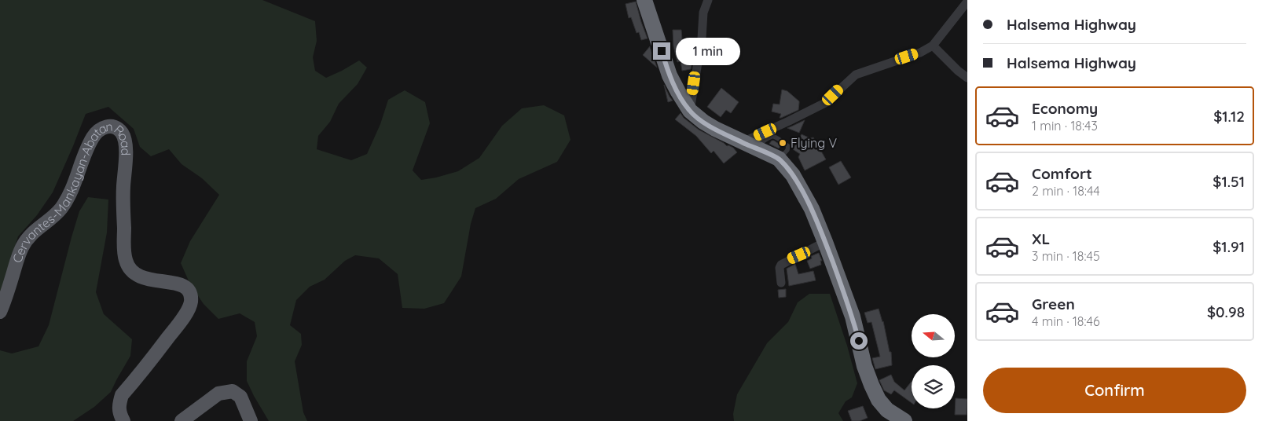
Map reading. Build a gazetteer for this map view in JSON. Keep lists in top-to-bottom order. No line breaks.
{"streets":{"main road":["Cervantes-Mankayan-Abatan Road"]},"places":["Flying V"],"north":"left","page":{"banner":["Halsema Highway","Halsema Highway"],"bubble":"1 min","list":[{"name":"Economy","note":"1 min · 18:43","value":"$1.12"},{"name":"Comfort","note":"2 min · 18:44","value":"$1.51"},{"name":"XL","note":"3 min · 18:45","value":"$1.91"},{"name":"Green","note":"4 min · 18:46","value":"$0.98"}],"buttons":"Confirm"}}
